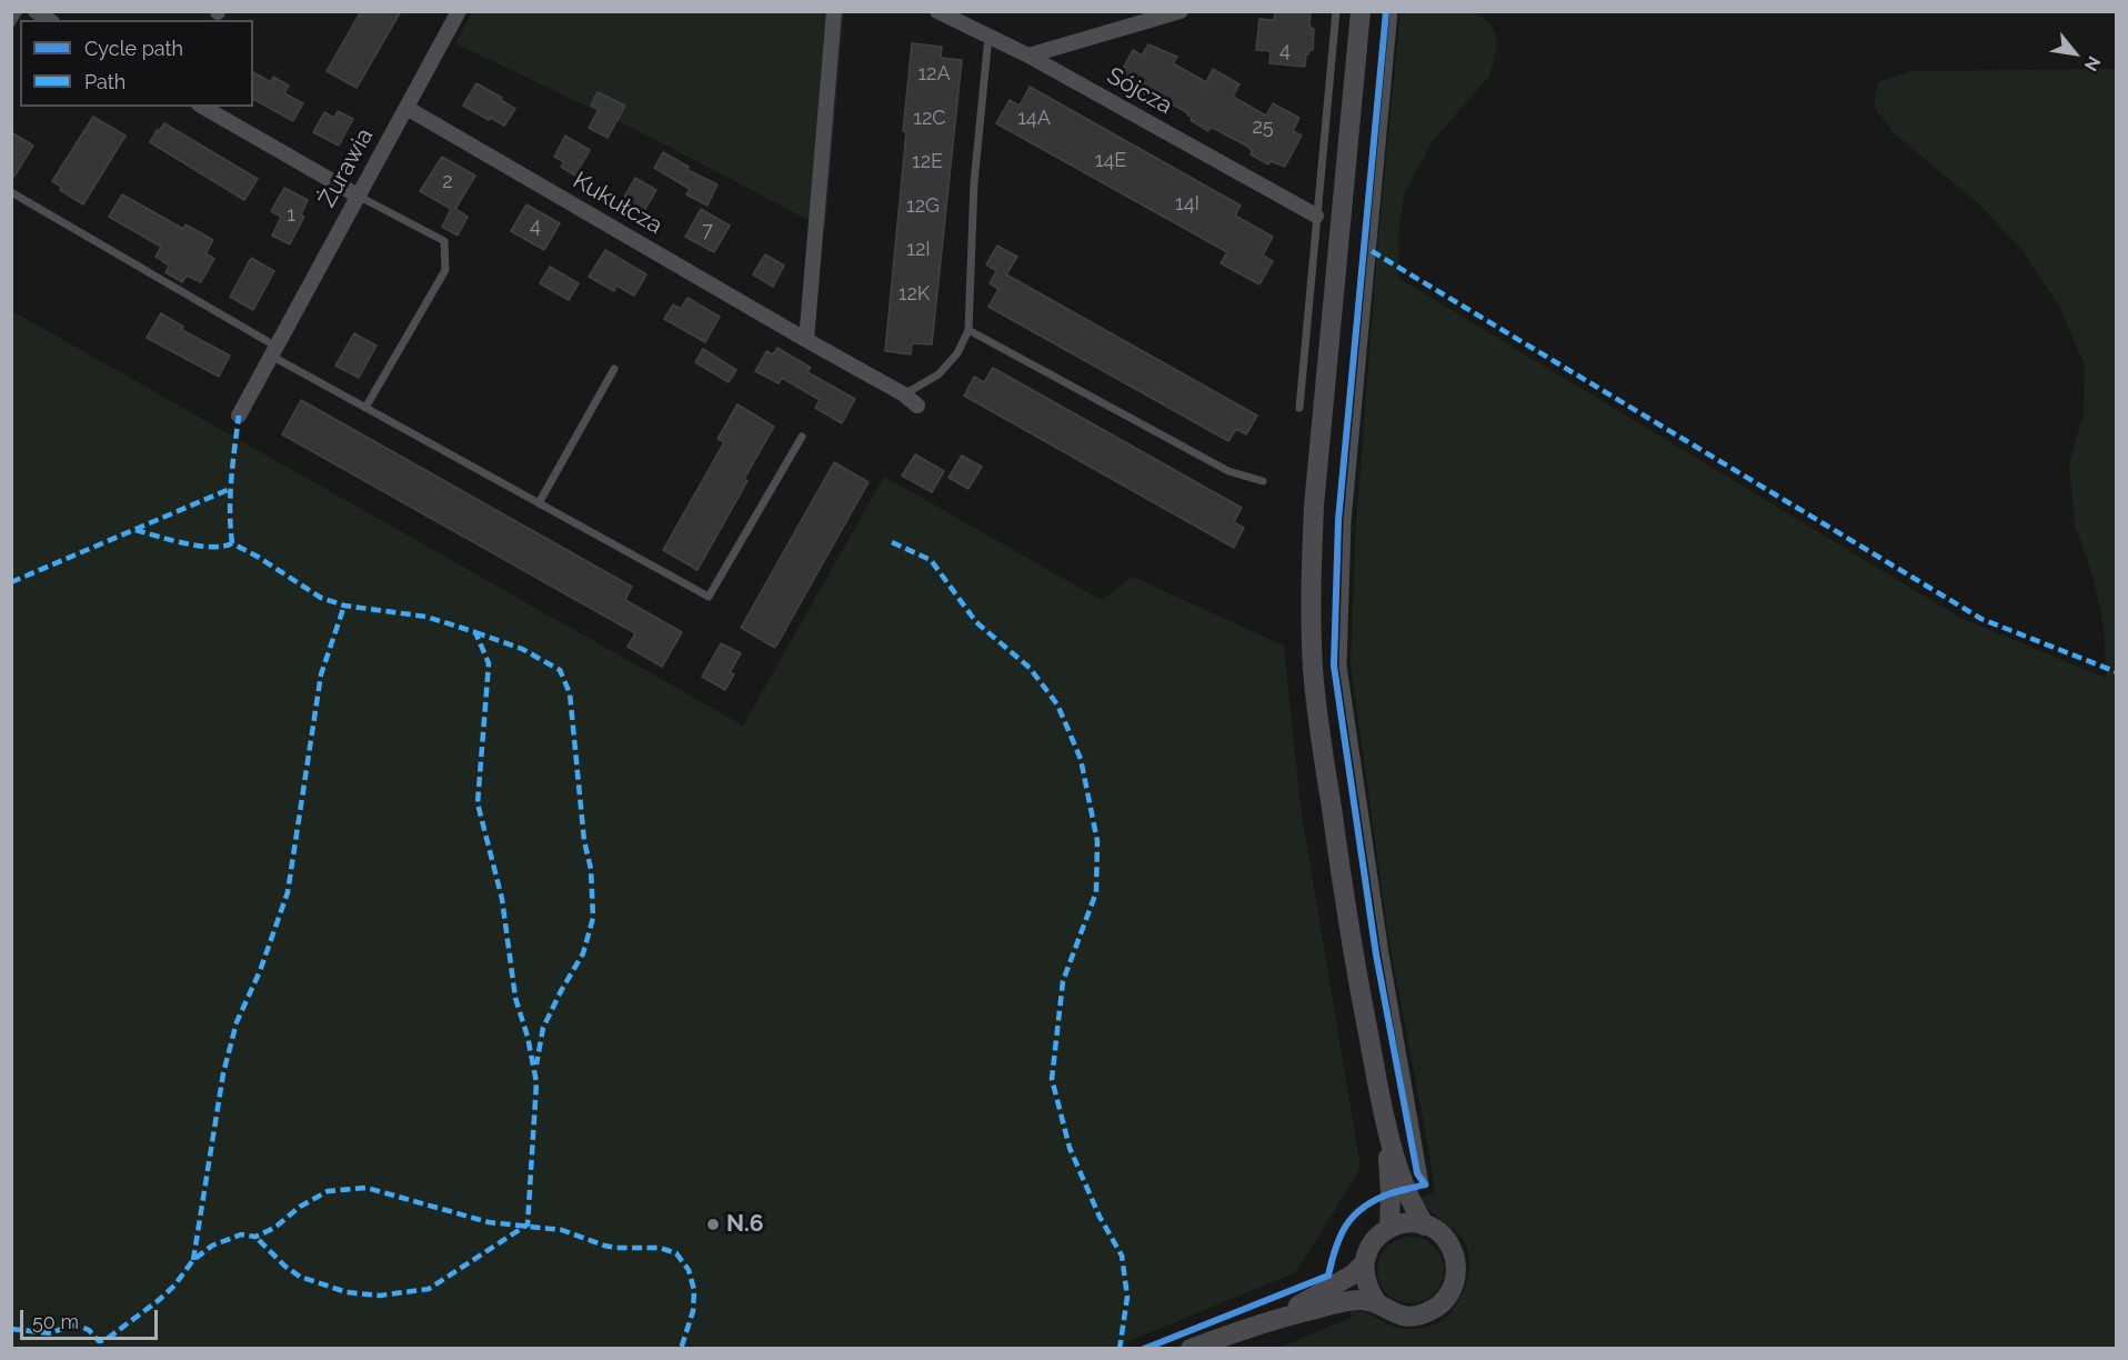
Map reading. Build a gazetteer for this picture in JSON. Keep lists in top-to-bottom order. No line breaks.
{"streets":{"street":["Sójcza","Żurawia","Kukułcza"]},"crossings":[["Żurawia","Kukułcza"]],"places":["N.6"],"house_numbers":["4","12A","12C","14A","25","14E","12E","2","14I","12G","1","4","7","12I","12K"],"legend":["Cycle path","Path"],"scale_bar":"50 m","north":"bottom right"}
